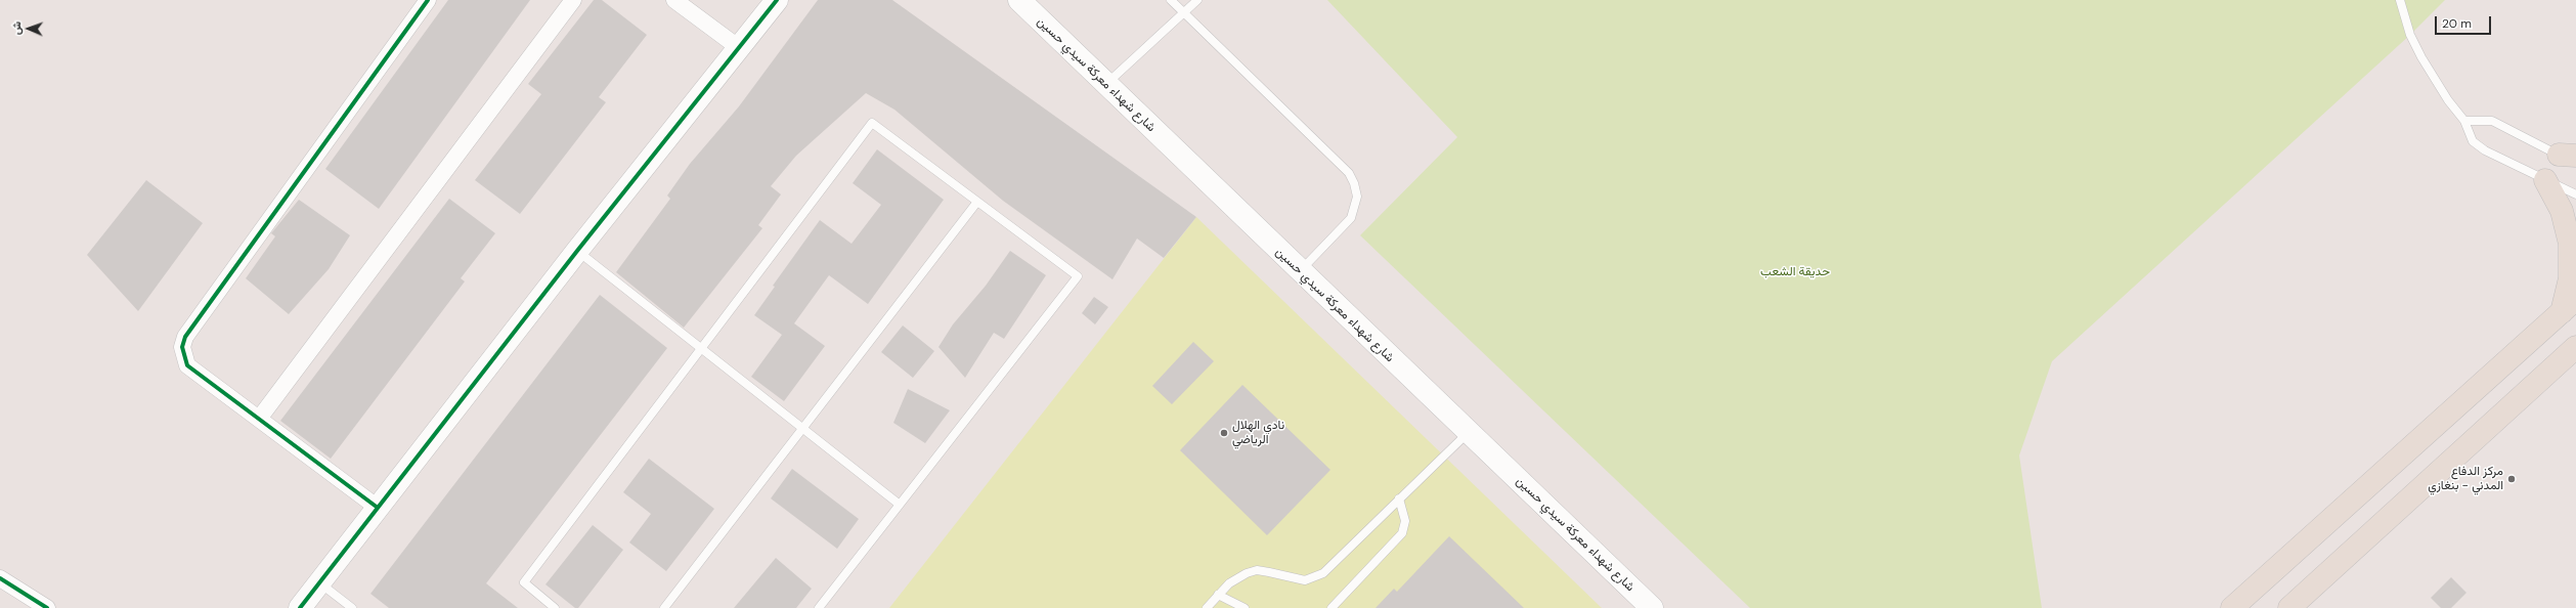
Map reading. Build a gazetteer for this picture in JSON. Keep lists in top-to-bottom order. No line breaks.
{"streets":{"main road":["شارع شهداء معركة سيدي حسين"]},"parks":["حديقة الشعب"],"places":["نادي الهلال الرياضي","مركز الدفاع المدني - بنغازي"],"scale_bar":"20 m","north":"left"}
